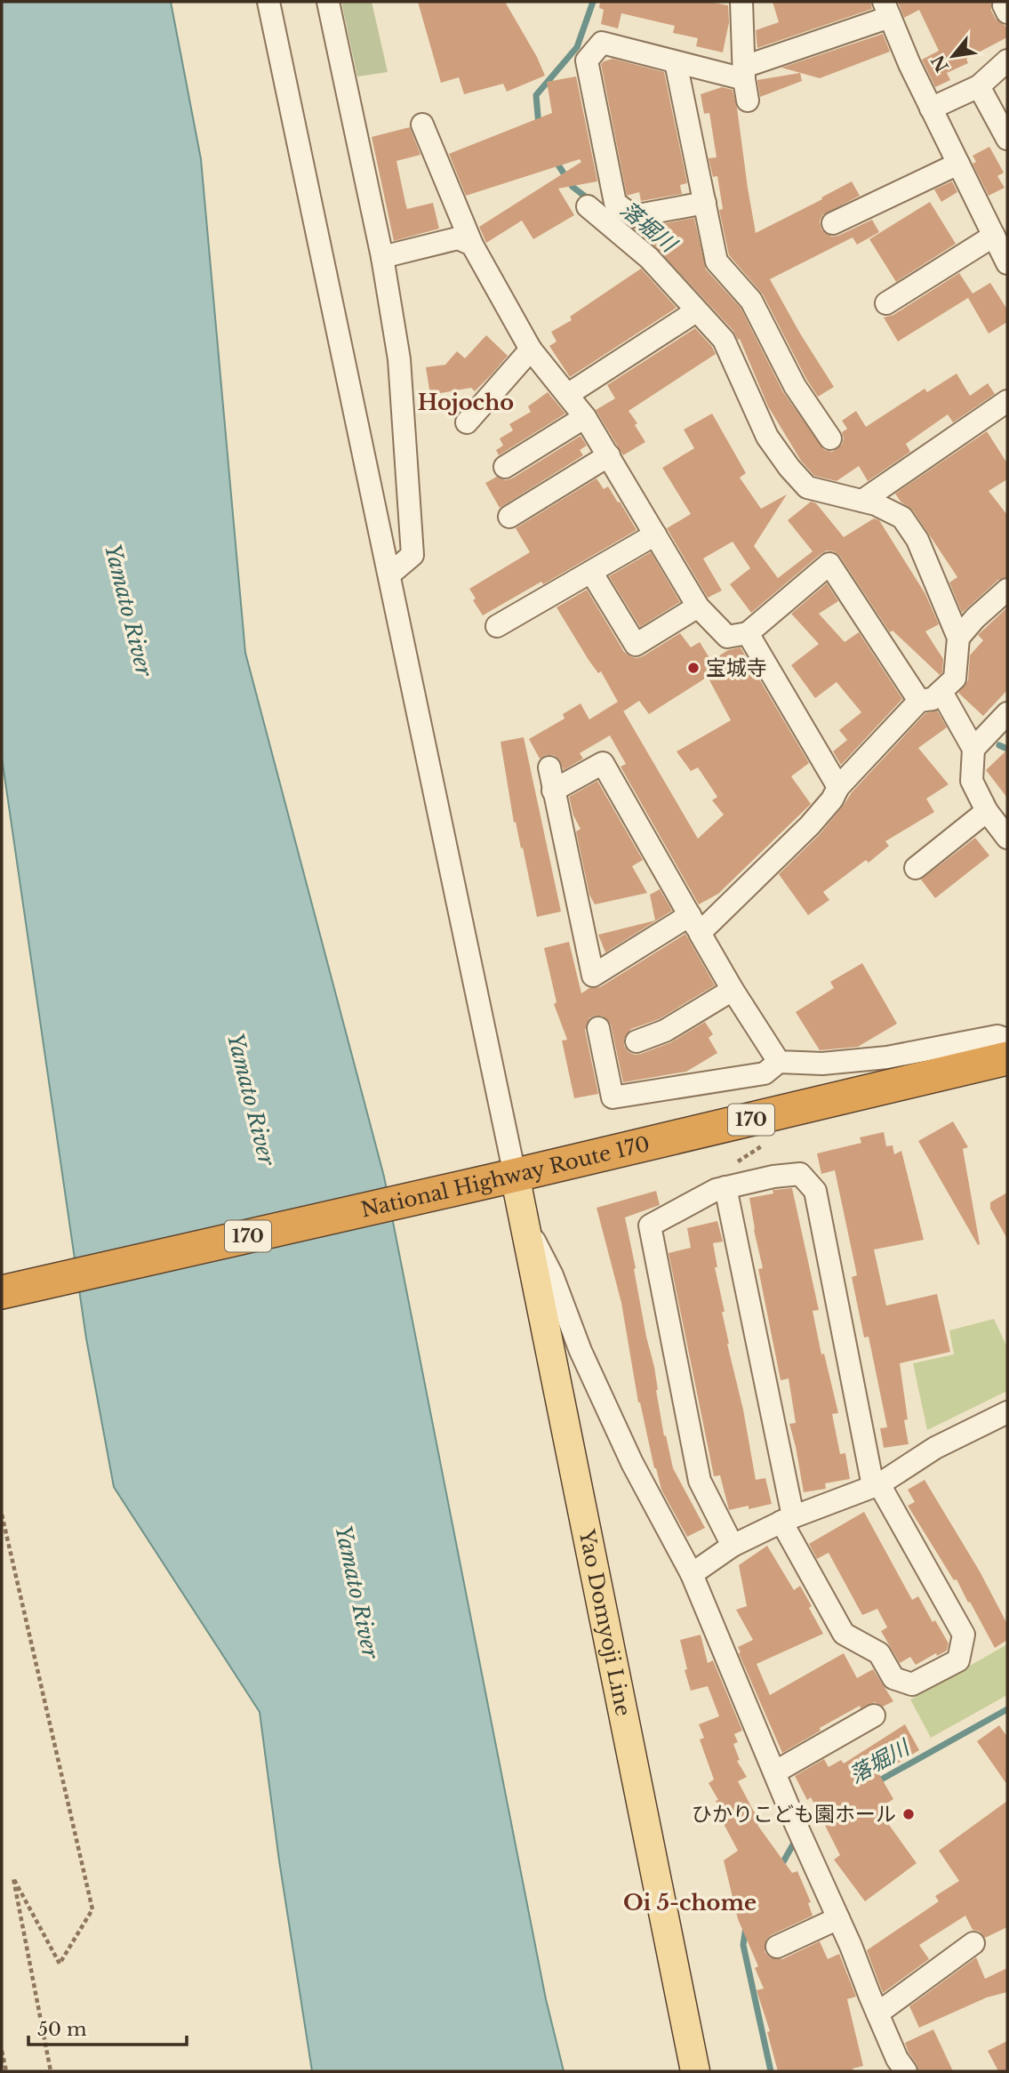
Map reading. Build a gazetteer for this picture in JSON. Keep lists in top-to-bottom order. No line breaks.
{"streets":{"highway":["170","National Highway Route 170"],"main road":["Yao Domyoji Line"]},"crossings":[["National Highway Route 170","Yao Domyoji Line"]],"districts":["Hojocho","Oi 5-chome"],"water":["落堀川","Yamato River"],"places":["宝城寺","ひかりこども園ホール"],"scale_bar":"50 m","north":"bottom left"}
